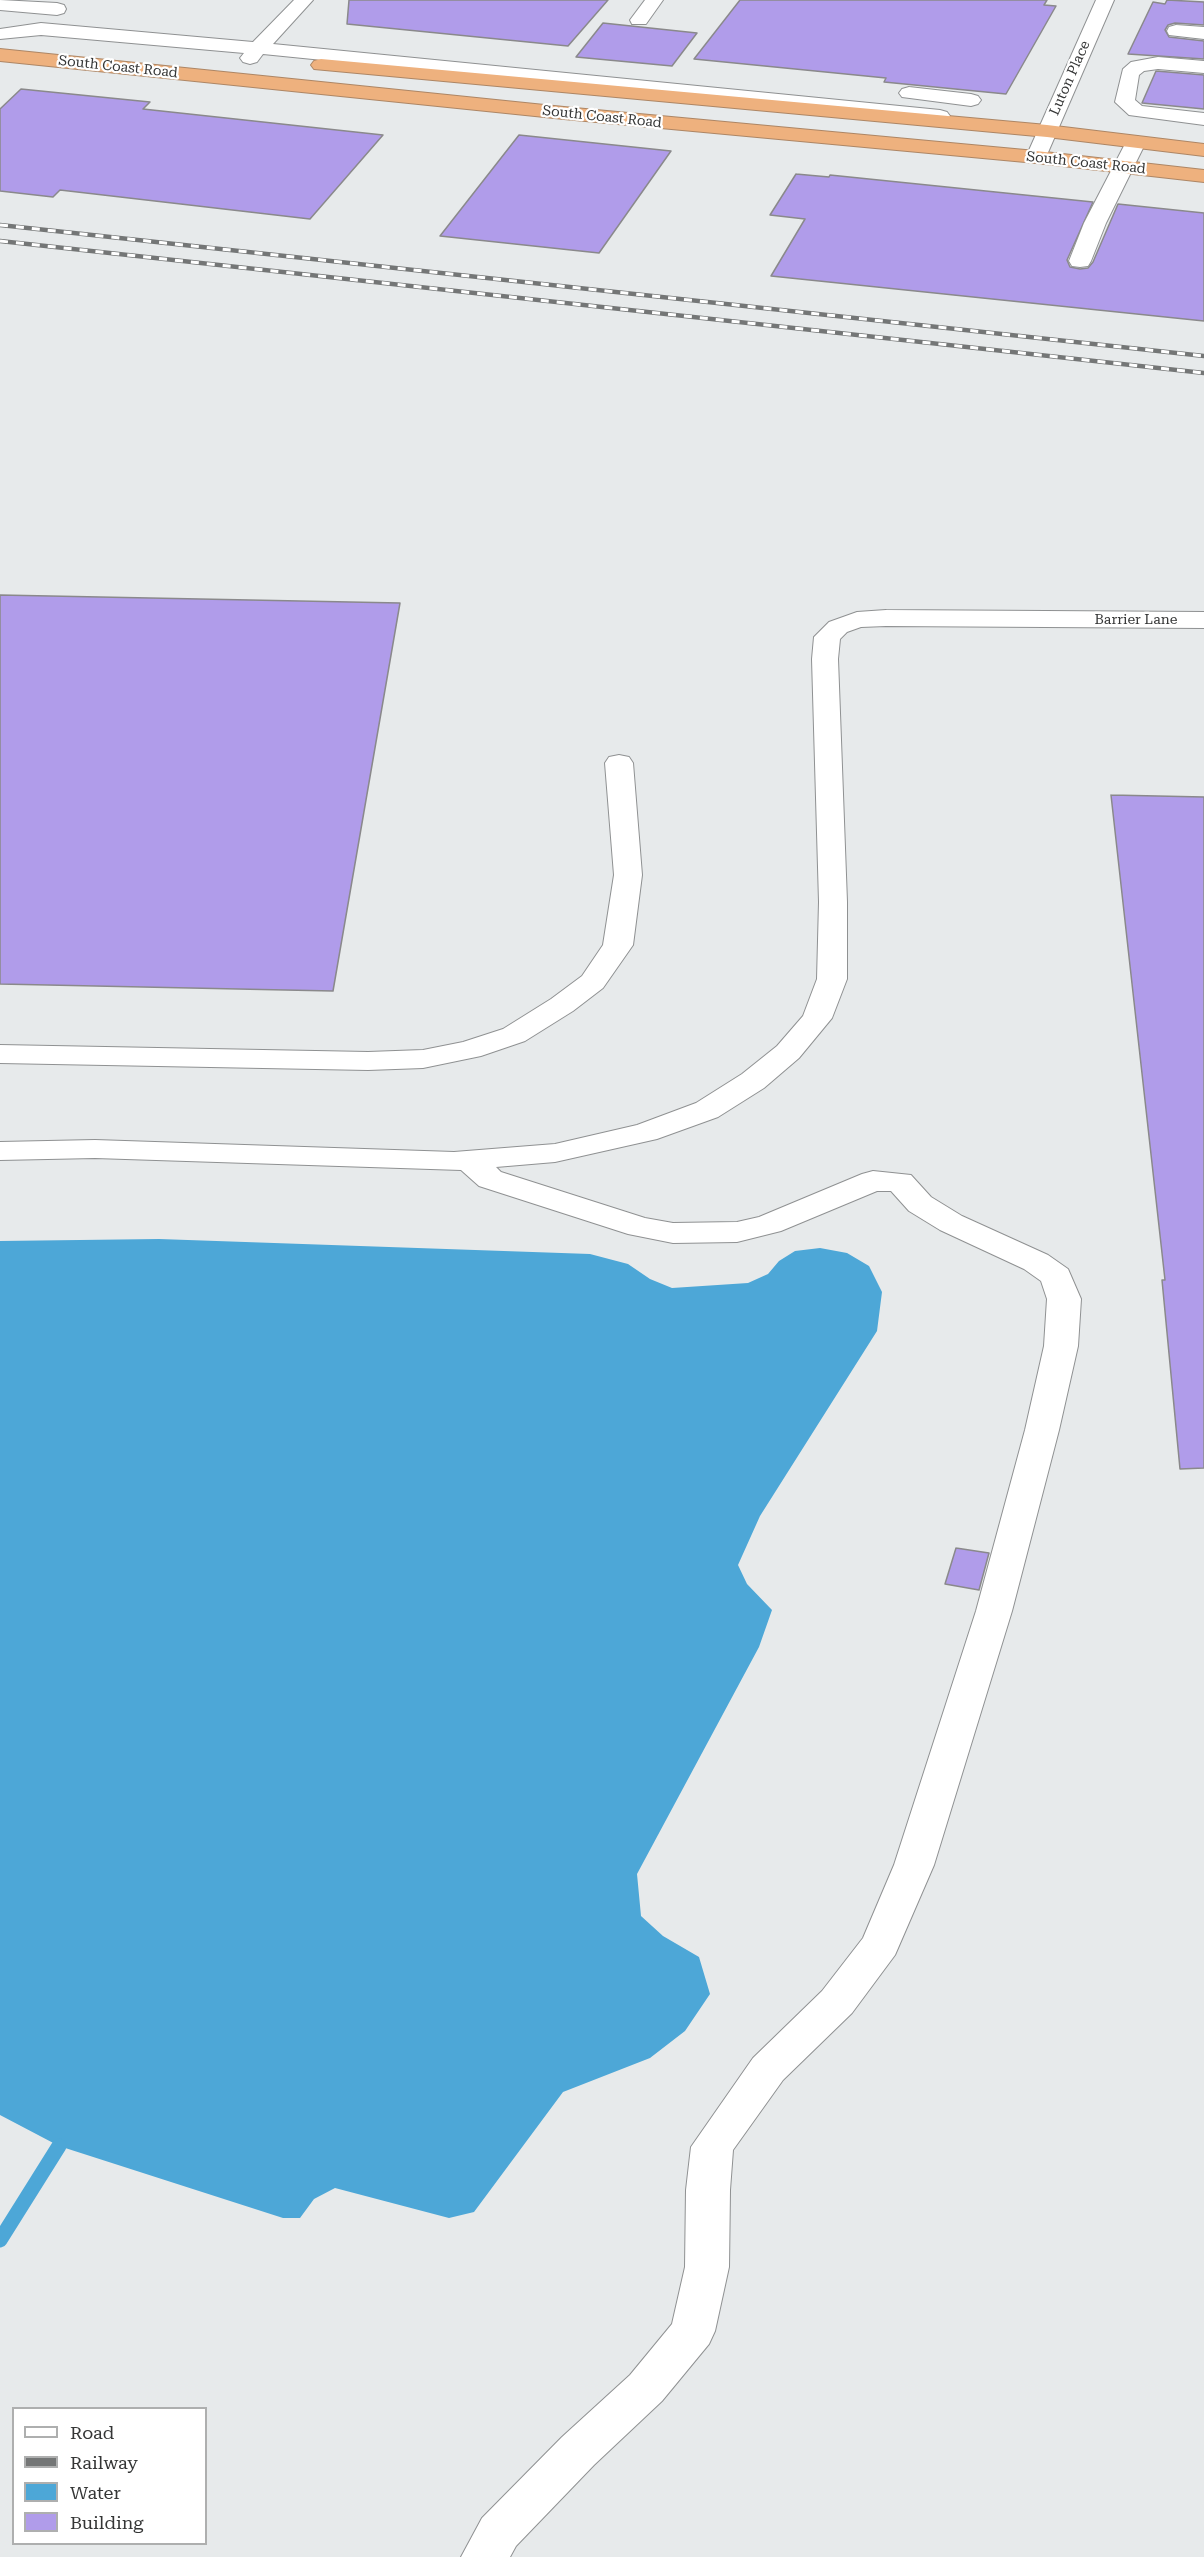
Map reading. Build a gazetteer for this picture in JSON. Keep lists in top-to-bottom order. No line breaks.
{"streets":{"highway":["South Coast Road"],"street":["Luton Place","Barrier Lane"]},"crossings":[["South Coast Road","Luton Place"]],"legend":["Road","Railway","Water","Building"]}
